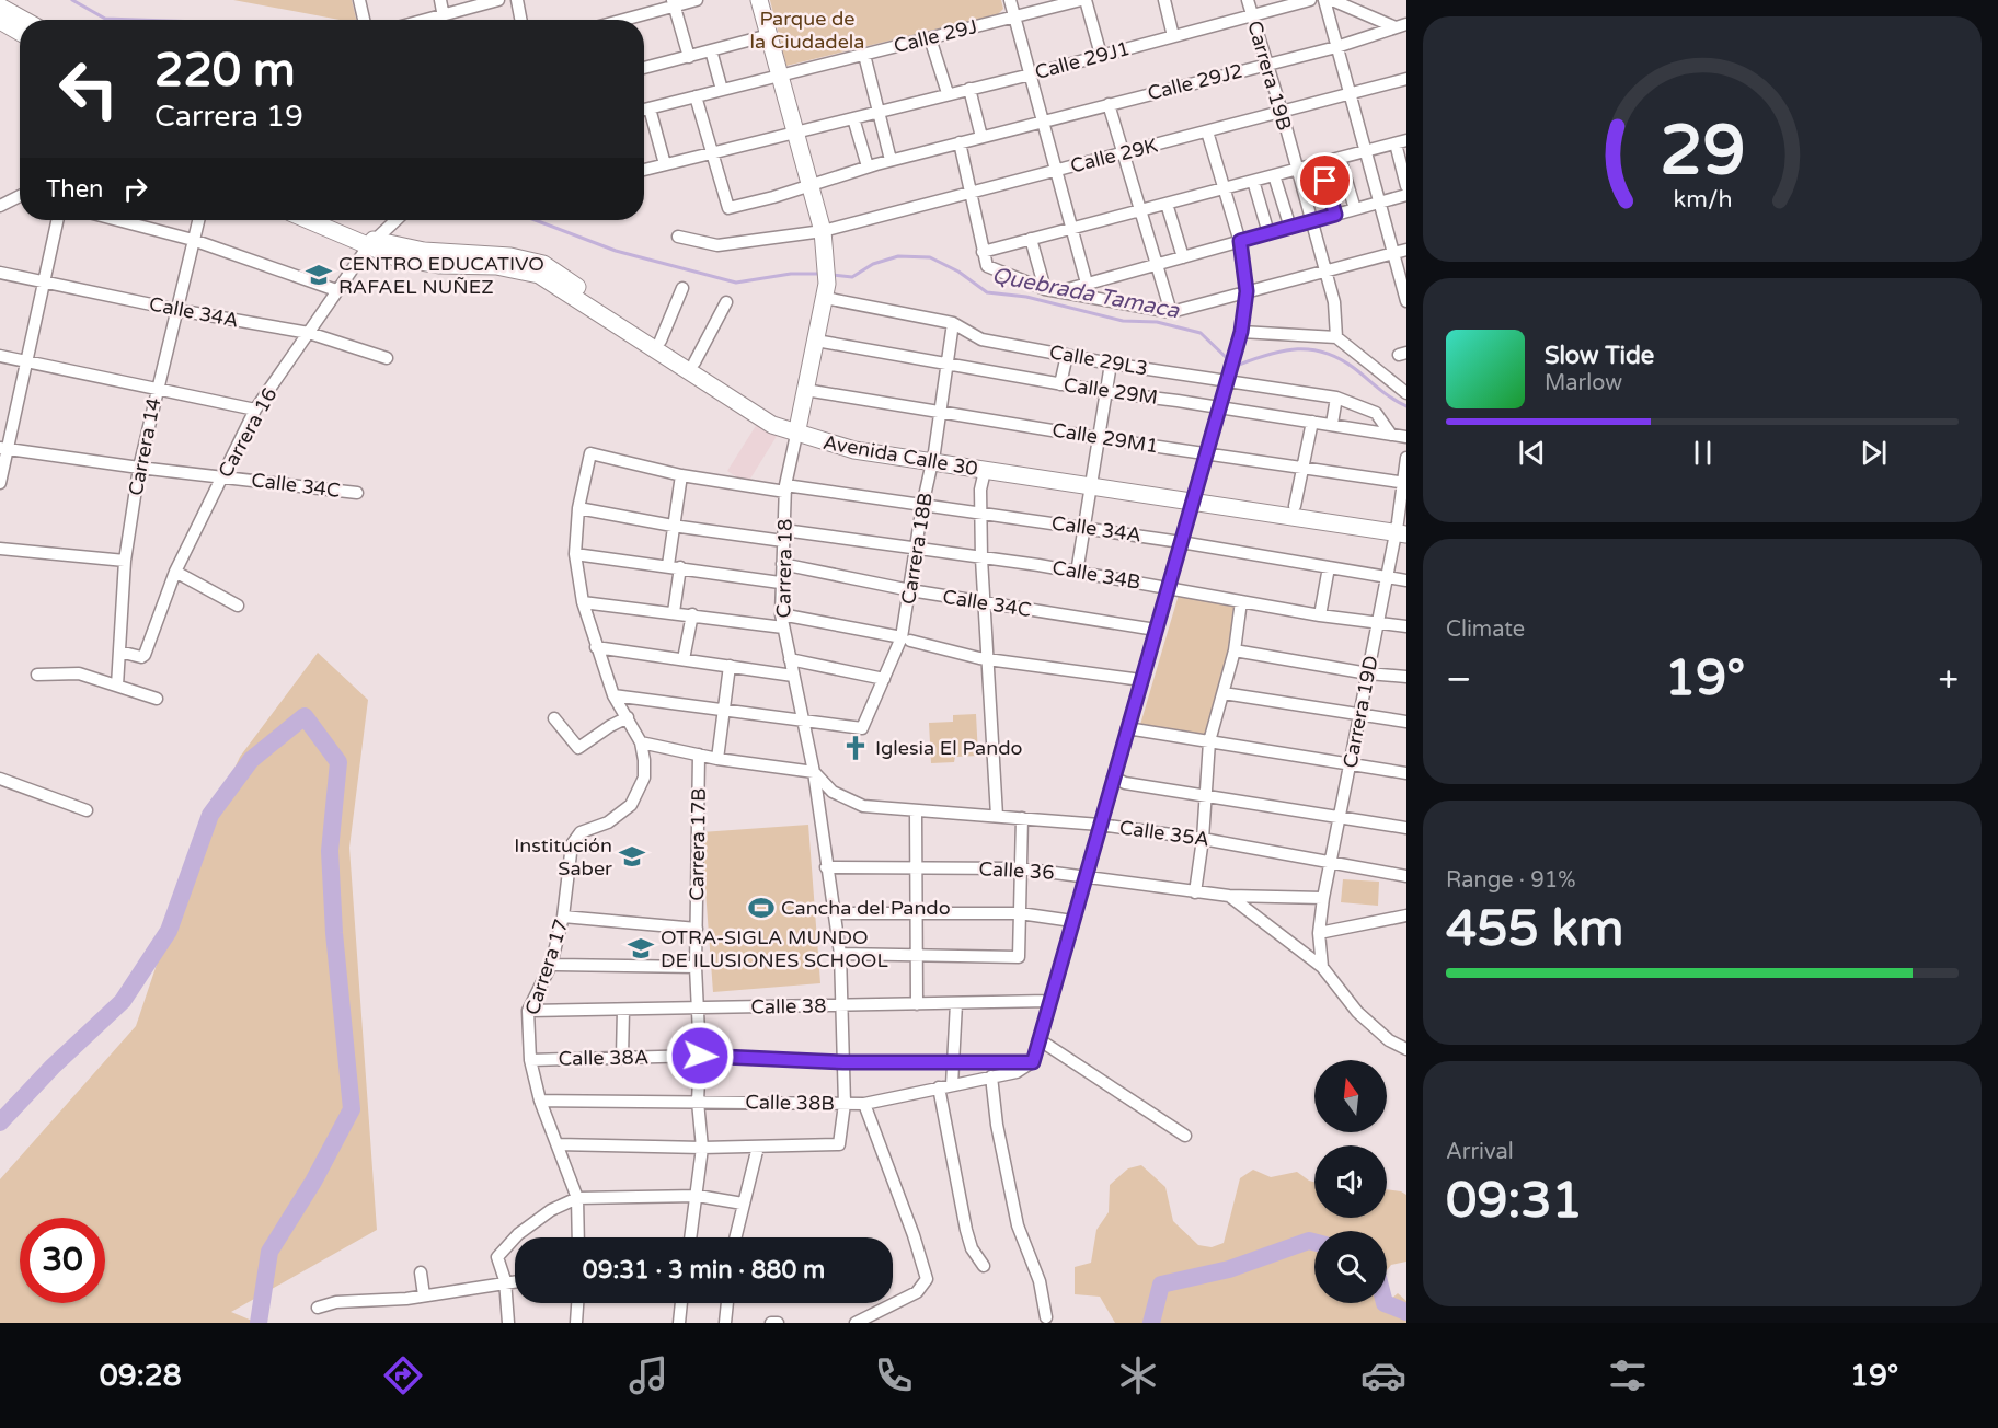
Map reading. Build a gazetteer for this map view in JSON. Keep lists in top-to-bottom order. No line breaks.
{"streets":{"main road":["Avenida Calle 30","Carrera 18"],"street":["Calle 29J","Calle 29J1","Carrera 19B","Calle 29J2","Calle 29K","Calle 34A","Calle 29L3","Calle 29M","Carrera 16","Calle 29M1","Carrera 14","Calle 34C","Carrera 18B","Calle 34B","Carrera 19D","Calle 35A","Carrera 17B","Calle 36","Carrera 17","Calle 38","Calle 38A","Calle 38B"]},"crossings":[["Calle 29J","Carrera 18"],["Calle 29J1","Carrera 19B"],["Calle 29J1","Calle 29J2"],["Calle 29J1","Carrera 18"],["Carrera 19B","Calle 29J2"],["Carrera 19B","Calle 29K"],["Calle 29J2","Carrera 18"],["Calle 29K","Carrera 18"],["Calle 34A","Carrera 16"],["Calle 34A","Carrera 14"],["Calle 34A","Carrera 18B"],["Calle 34A","Carrera 18"],["Calle 34A","Carrera 19D"],["Calle 29L3","Calle 29M"],["Calle 29L3","Carrera 18B"],["Calle 29L3","Carrera 18"],["Calle 29M","Carrera 18B"],["Calle 29M","Carrera 18"],["Carrera 16","Carrera 14"],["Carrera 16","Avenida Calle 30"],["Carrera 16","Calle 34C"],["Calle 29M1","Carrera 18B"],["Calle 29M1","Carrera 18"],["Calle 29M1","Carrera 19D"],["Carrera 14","Calle 34C"],["Avenida Calle 30","Carrera 18B"],["Avenida Calle 30","Carrera 18"],["Avenida Calle 30","Carrera 19D"],["Calle 34C","Carrera 18B"],["Calle 34C","Carrera 18"],["Carrera 18B","Carrera 18"],["Carrera 18B","Calle 34B"],["Carrera 18","Calle 34B"],["Carrera 18","Calle 35A"],["Carrera 18","Calle 36"],["Carrera 18","Calle 38"],["Carrera 18","Calle 38A"],["Carrera 18","Calle 38B"],["Calle 34B","Carrera 19D"],["Calle 34B","Carrera 17"],["Carrera 19D","Calle 35A"],["Carrera 19D","Calle 36"],["Carrera 17B","Calle 38"],["Carrera 17B","Calle 38A"],["Carrera 17B","Calle 38B"],["Carrera 17","Calle 38"],["Carrera 17","Calle 38A"],["Carrera 17","Calle 38B"],["Calle 38A","Calle 38B"]],"water":["Quebrada Tamaca"],"parks":["Parque de la Ciudadela"],"places":{"school or university":["CENTRO EDUCATIVO RAFAEL NUÑEZ","Institución Saber","OTRA-SIGLA MUNDO DE ILUSIONES SCHOOL"],"church":["Iglesia El Pando"],"sports":["Cancha del Pando"]},"north":"top","page":{"turn":["220 m","Carrera 19"],"then":"Then","song":["Slow Tide","Marlow"],"tile":["Climate",["Range · 91%","455 km"],["Arrival","09:31"]],"heat":["−","19°","+"],"limit":"30","trip":"09:31 · 3 min · 880 m","tabs":["09:28","19°"],"gauge":["29","km/h"]}}
